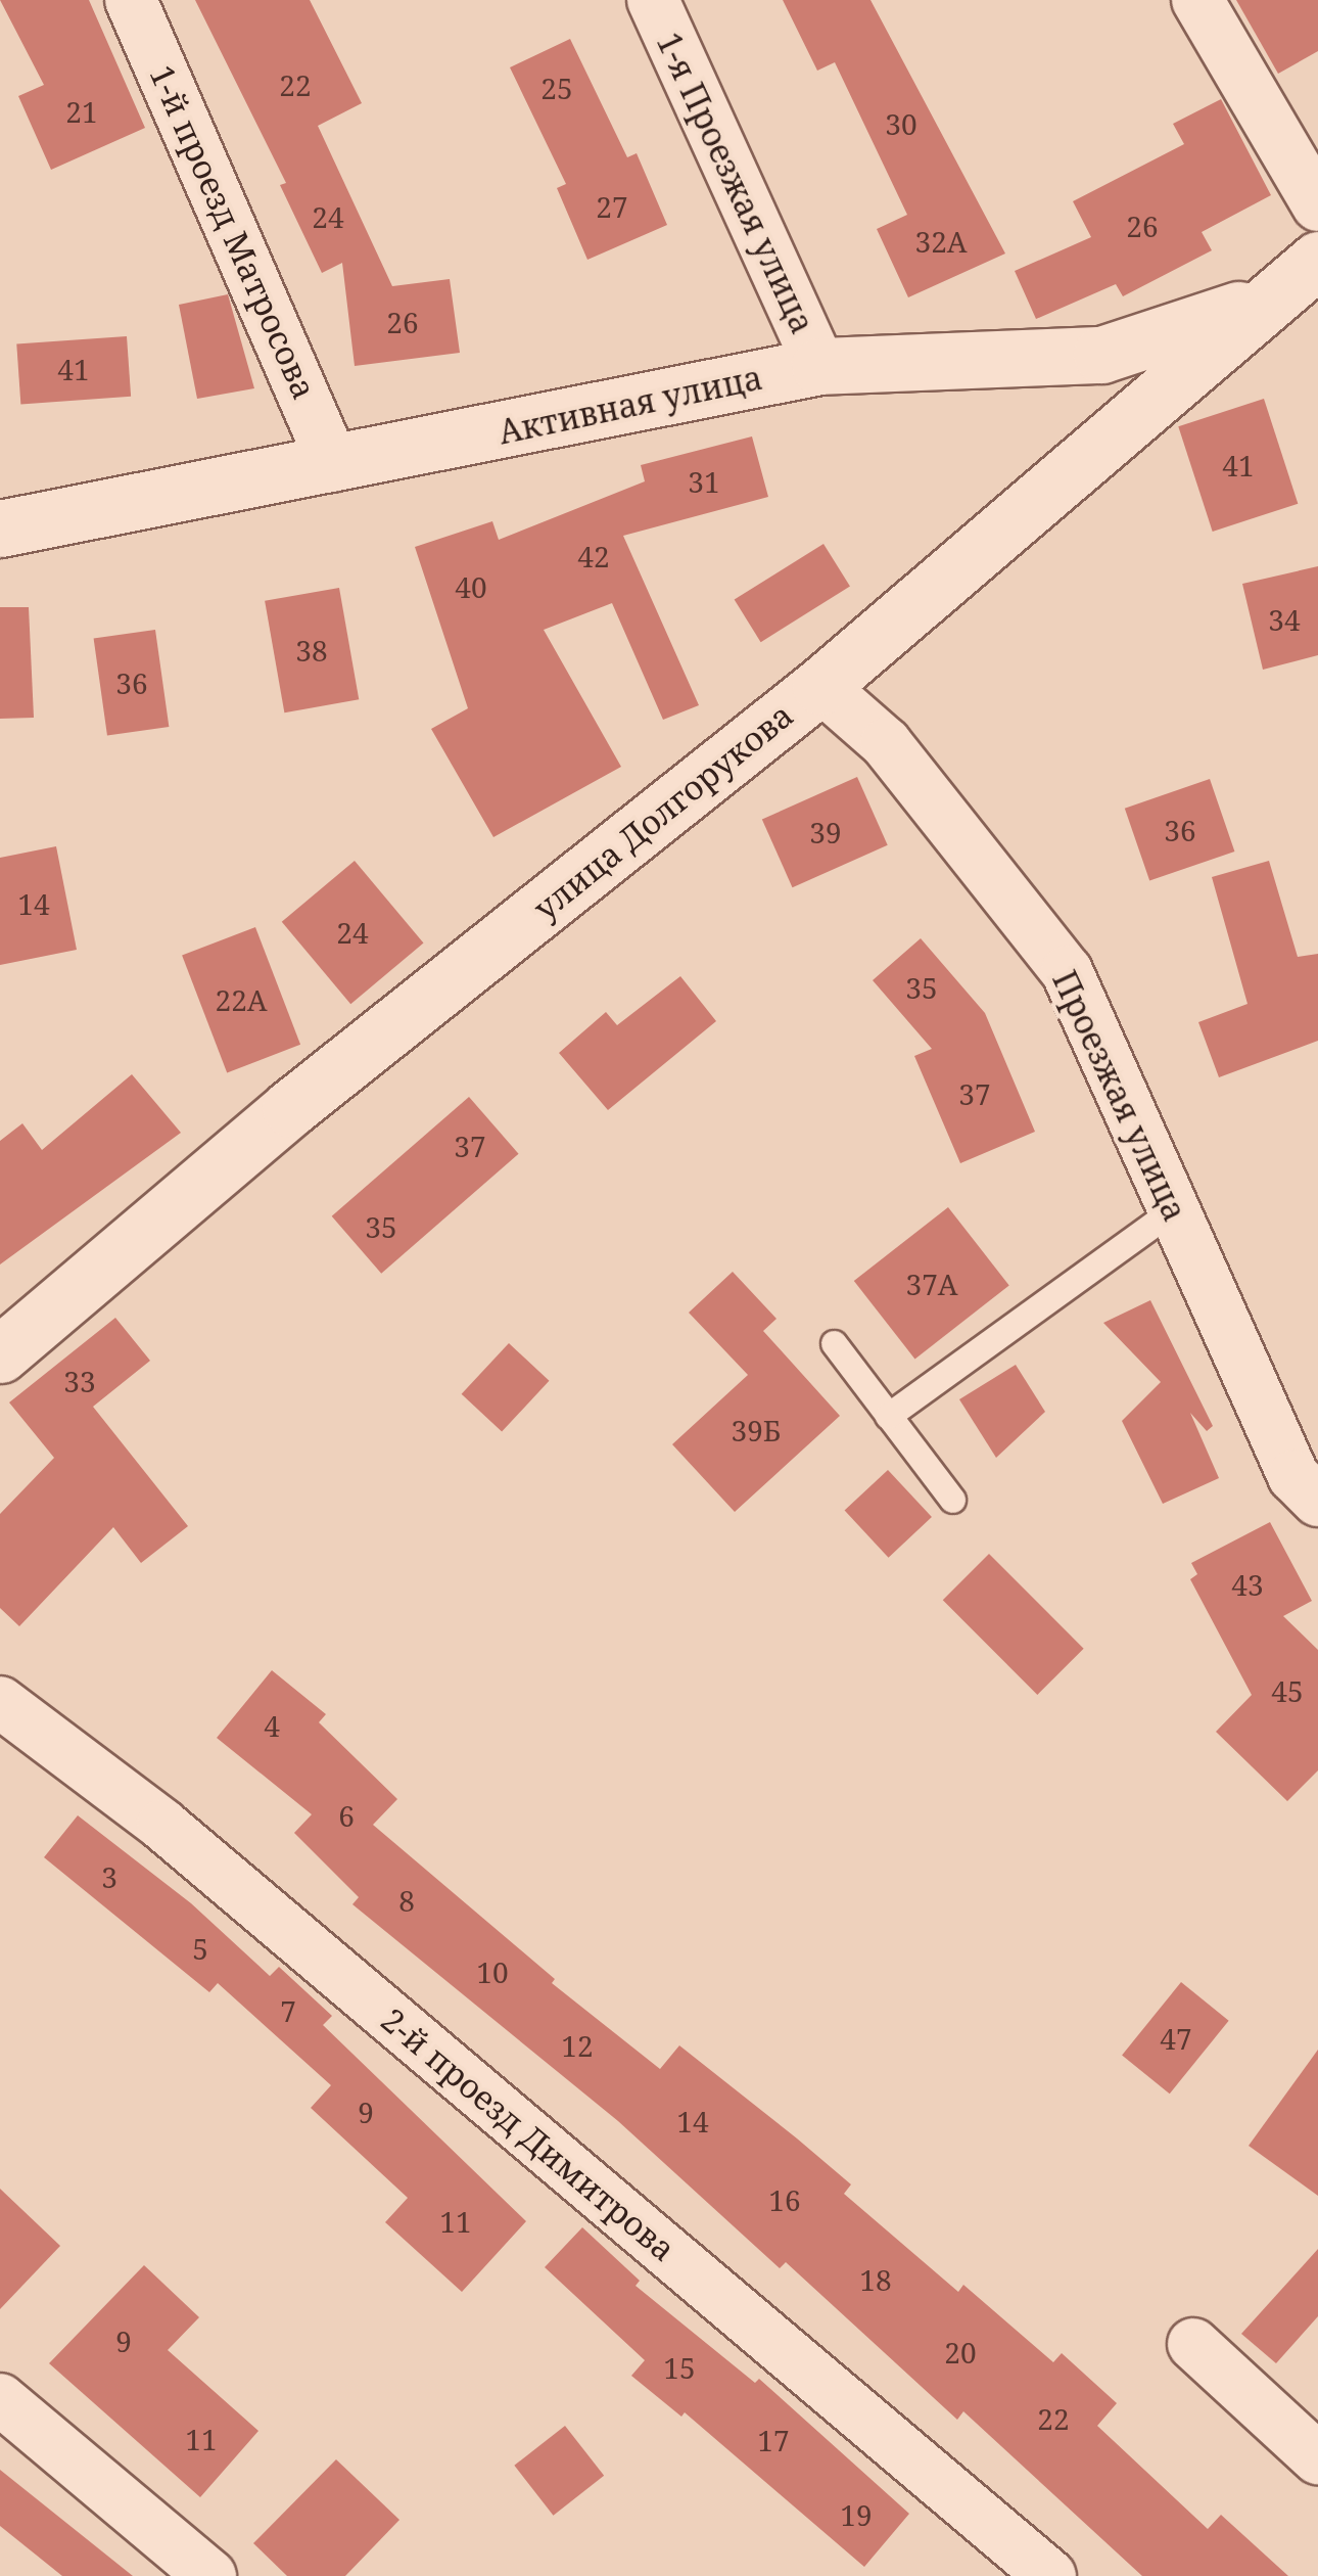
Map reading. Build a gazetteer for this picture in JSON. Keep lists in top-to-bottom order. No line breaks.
{"streets":{"main road":["Активная улица","улица Долгорукова"],"street":["1-я Проезжая улица","1-й проезд Матросова","Проезжая улица","2-й проезд Димитрова"]},"crossings":[["1-я Проезжая улица","Активная улица"],["1-й проезд Матросова","Активная улица"],["Активная улица","улица Долгорукова"],["улица Долгорукова","Проезжая улица"]],"house_numbers":["22","25","21","30","27","24","26","32А","26","41","41","31","42","40","34","38","36","36","39","14","24","35","22А","37","37","35","37А","33","39Б","43","45","4","6","3","8","5","10","7","47","12","9","14","16","11","18","9","20","15","22","11","17","19"]}
